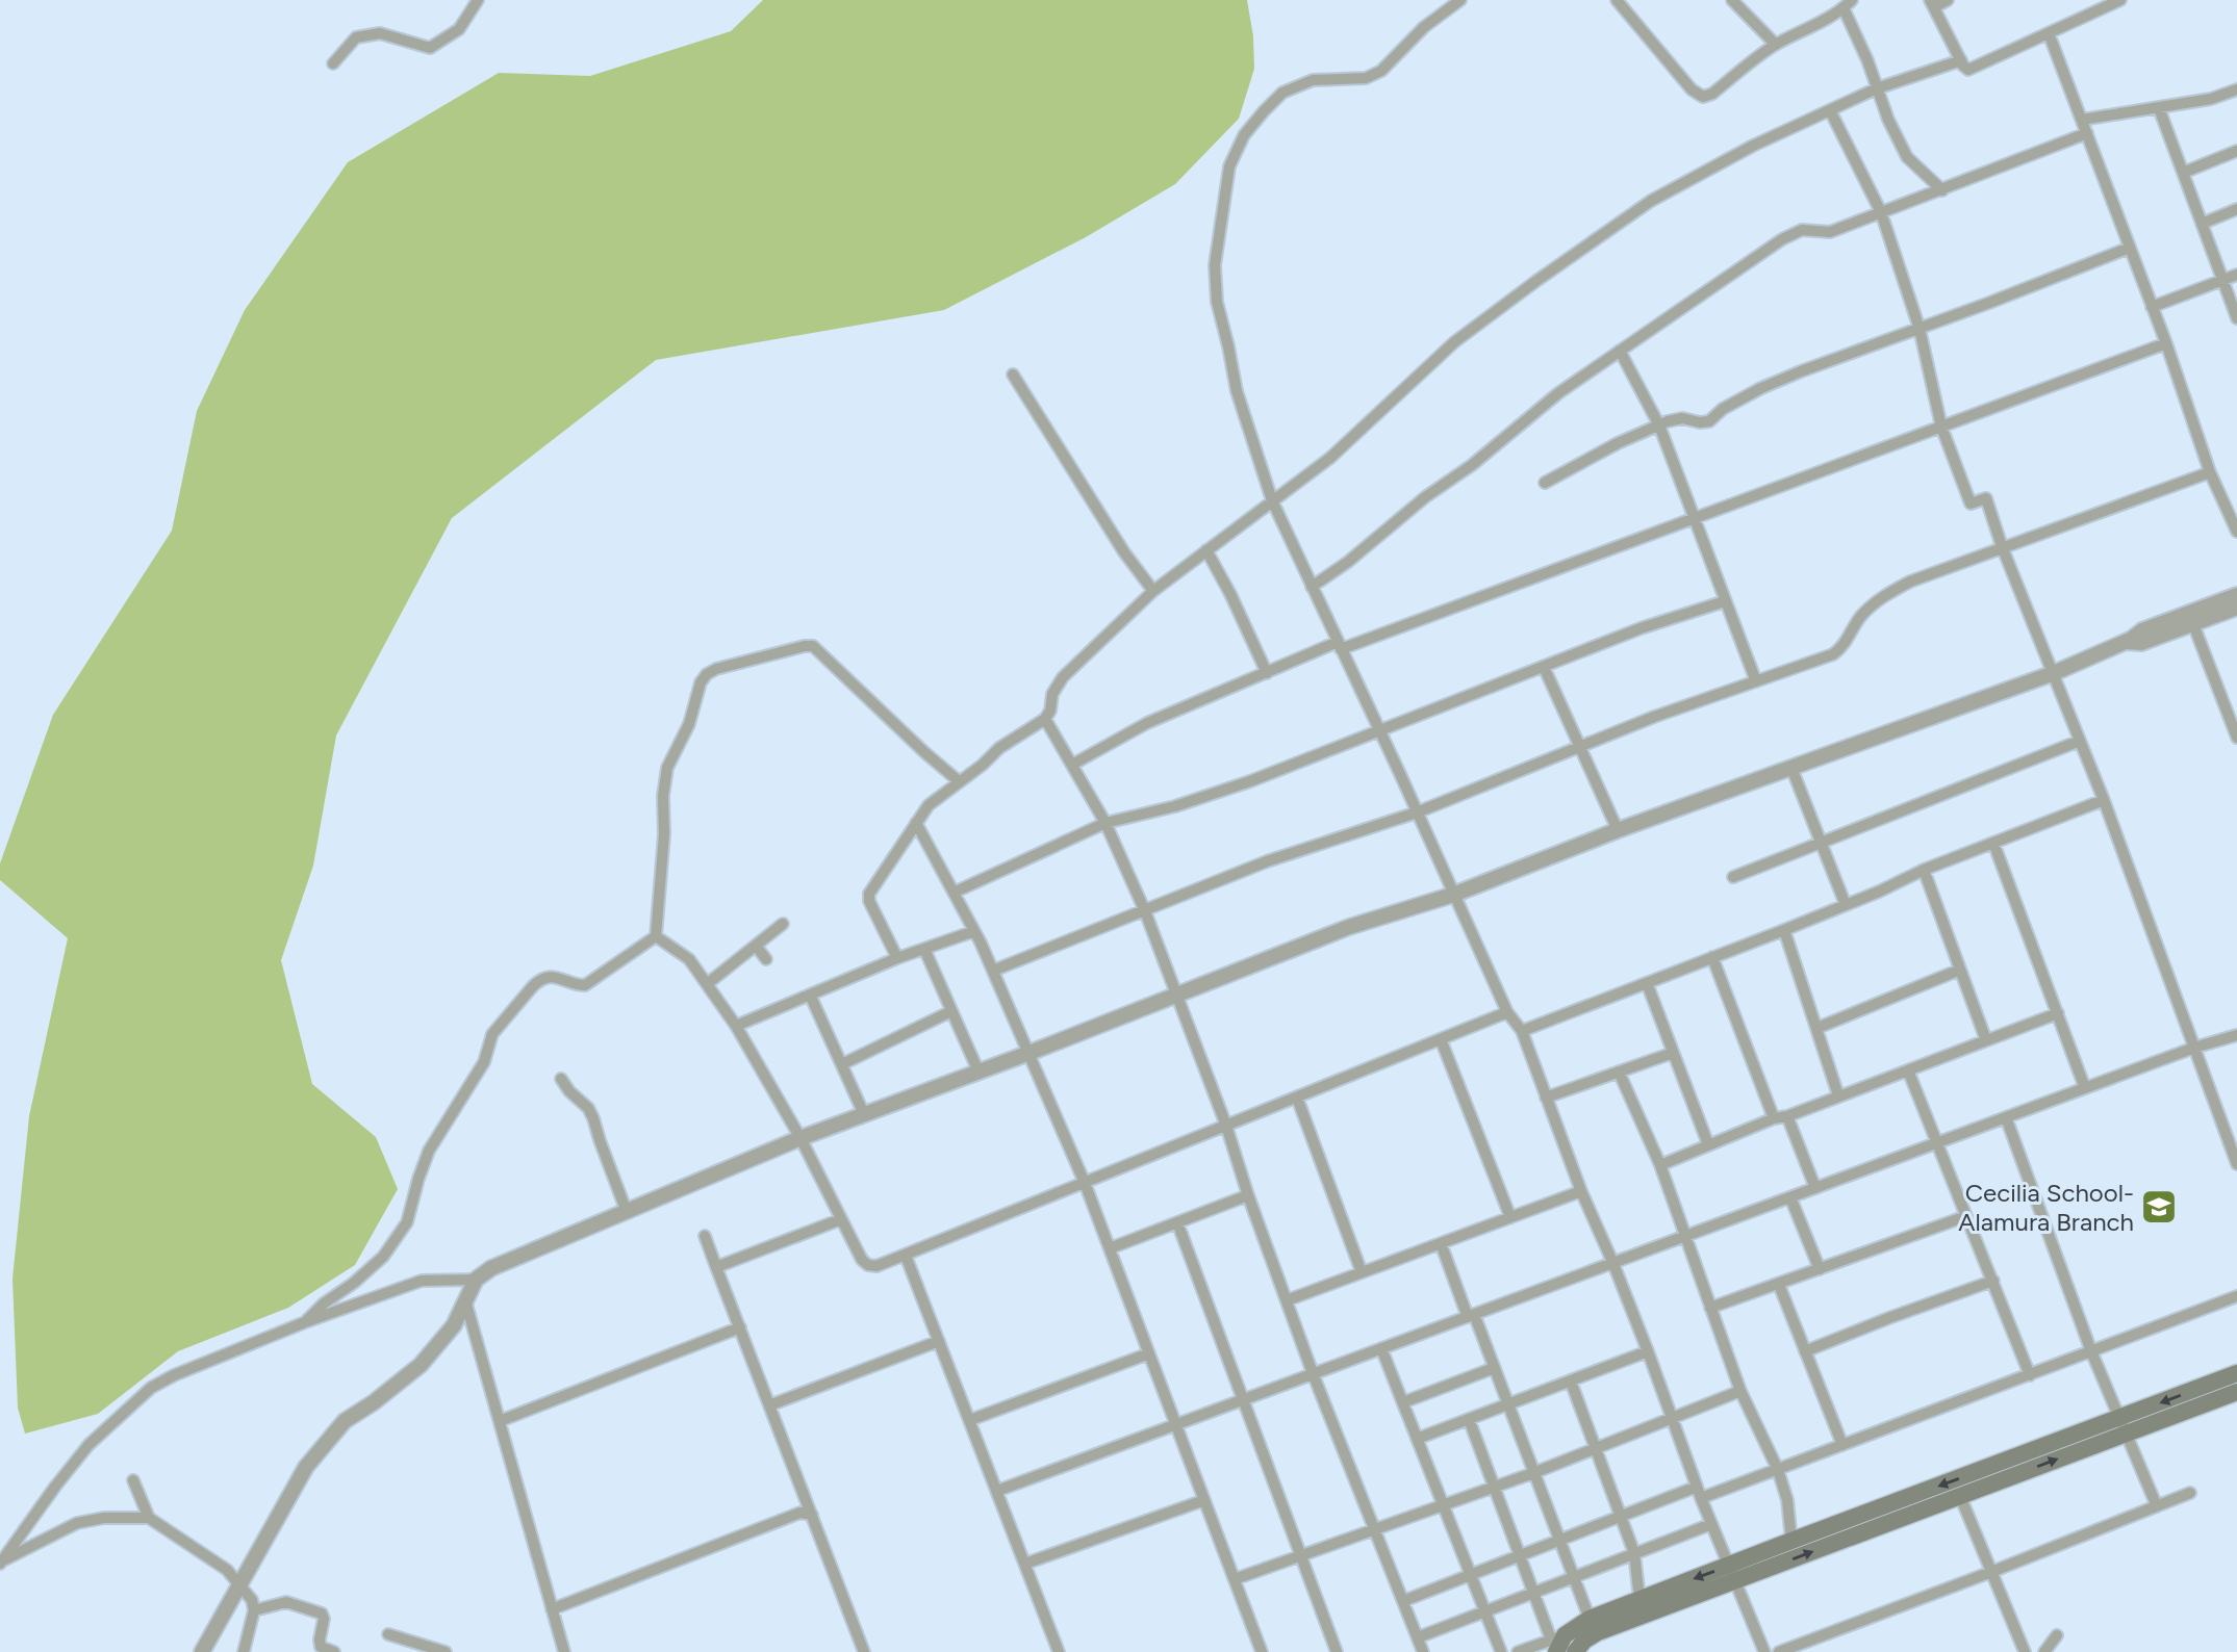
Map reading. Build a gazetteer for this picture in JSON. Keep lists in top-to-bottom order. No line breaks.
{"places":{"school or university":["Cecilia School- Alamura Branch"]}}
